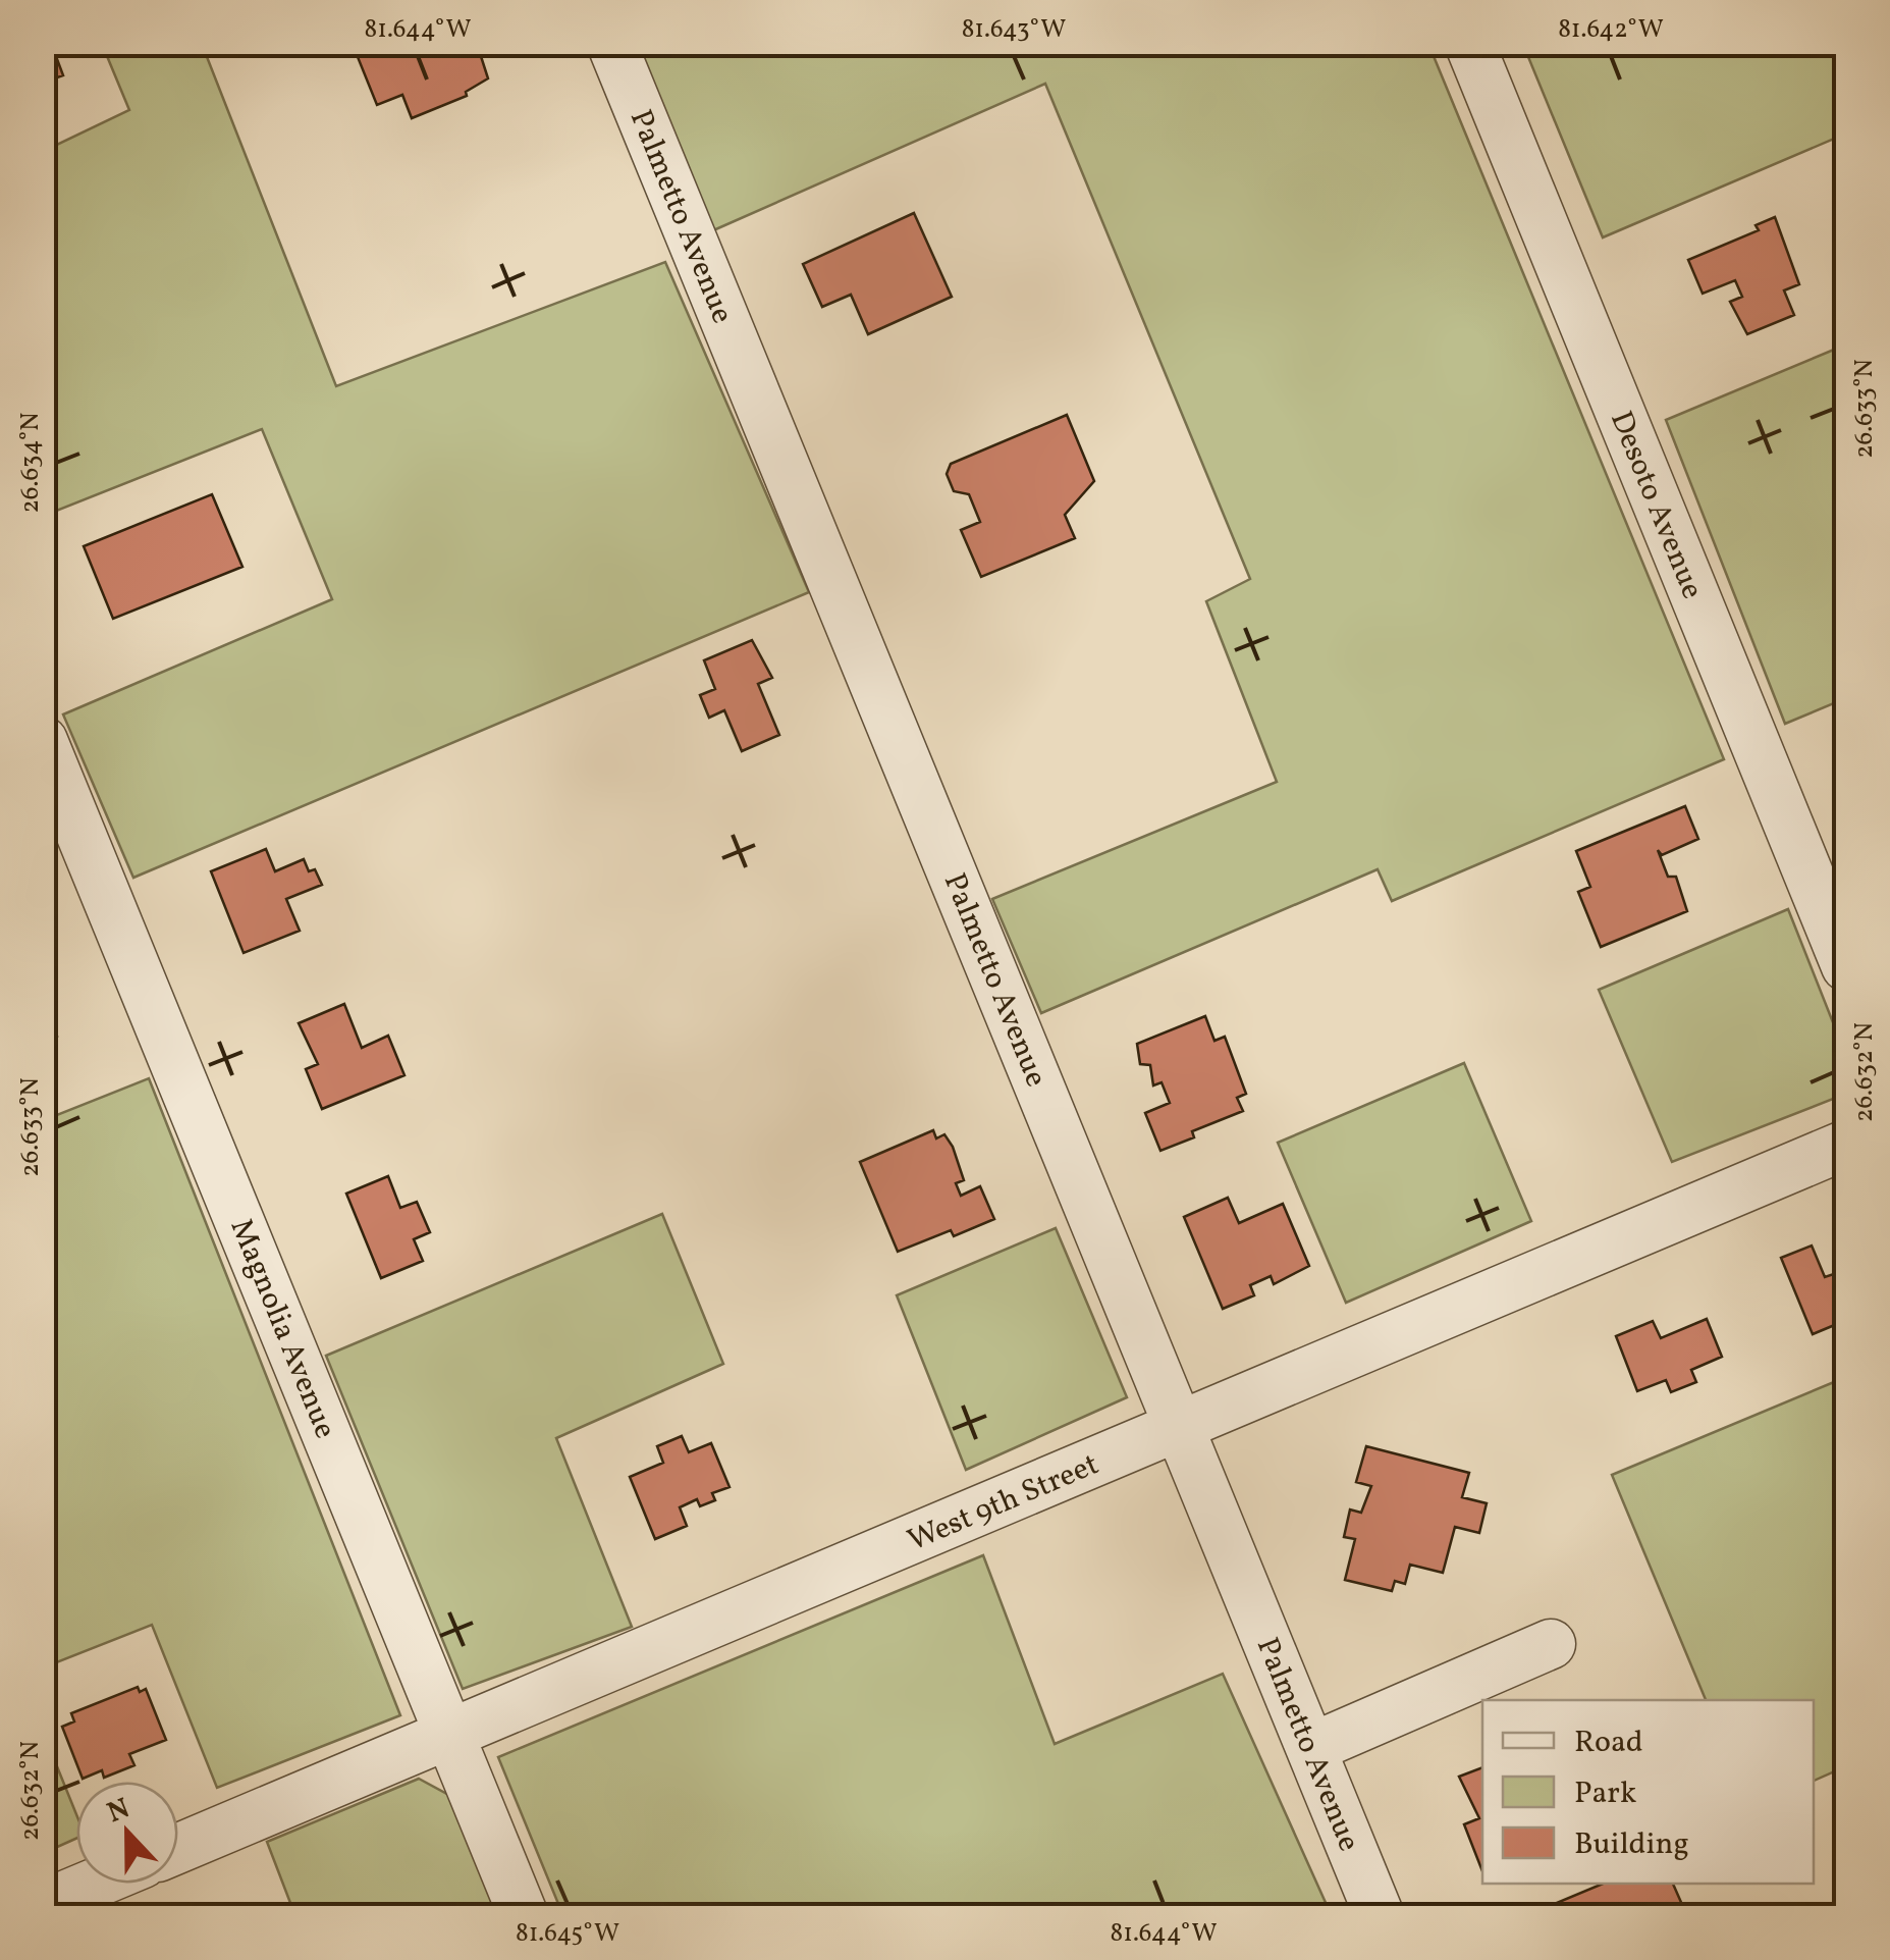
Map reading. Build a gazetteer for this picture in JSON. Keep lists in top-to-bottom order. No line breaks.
{"streets":{"street":["Palmetto Avenue","Desoto Avenue","Magnolia Avenue","West 9th Street"]},"crossings":[["Palmetto Avenue","West 9th Street"],["Magnolia Avenue","West 9th Street"]],"legend":["Road","Park","Building"],"north":"top","coordinates":["81.644°W","81.643°W","81.642°W","26.633°N","26.634°N","26.632°N","81.645°W"]}
